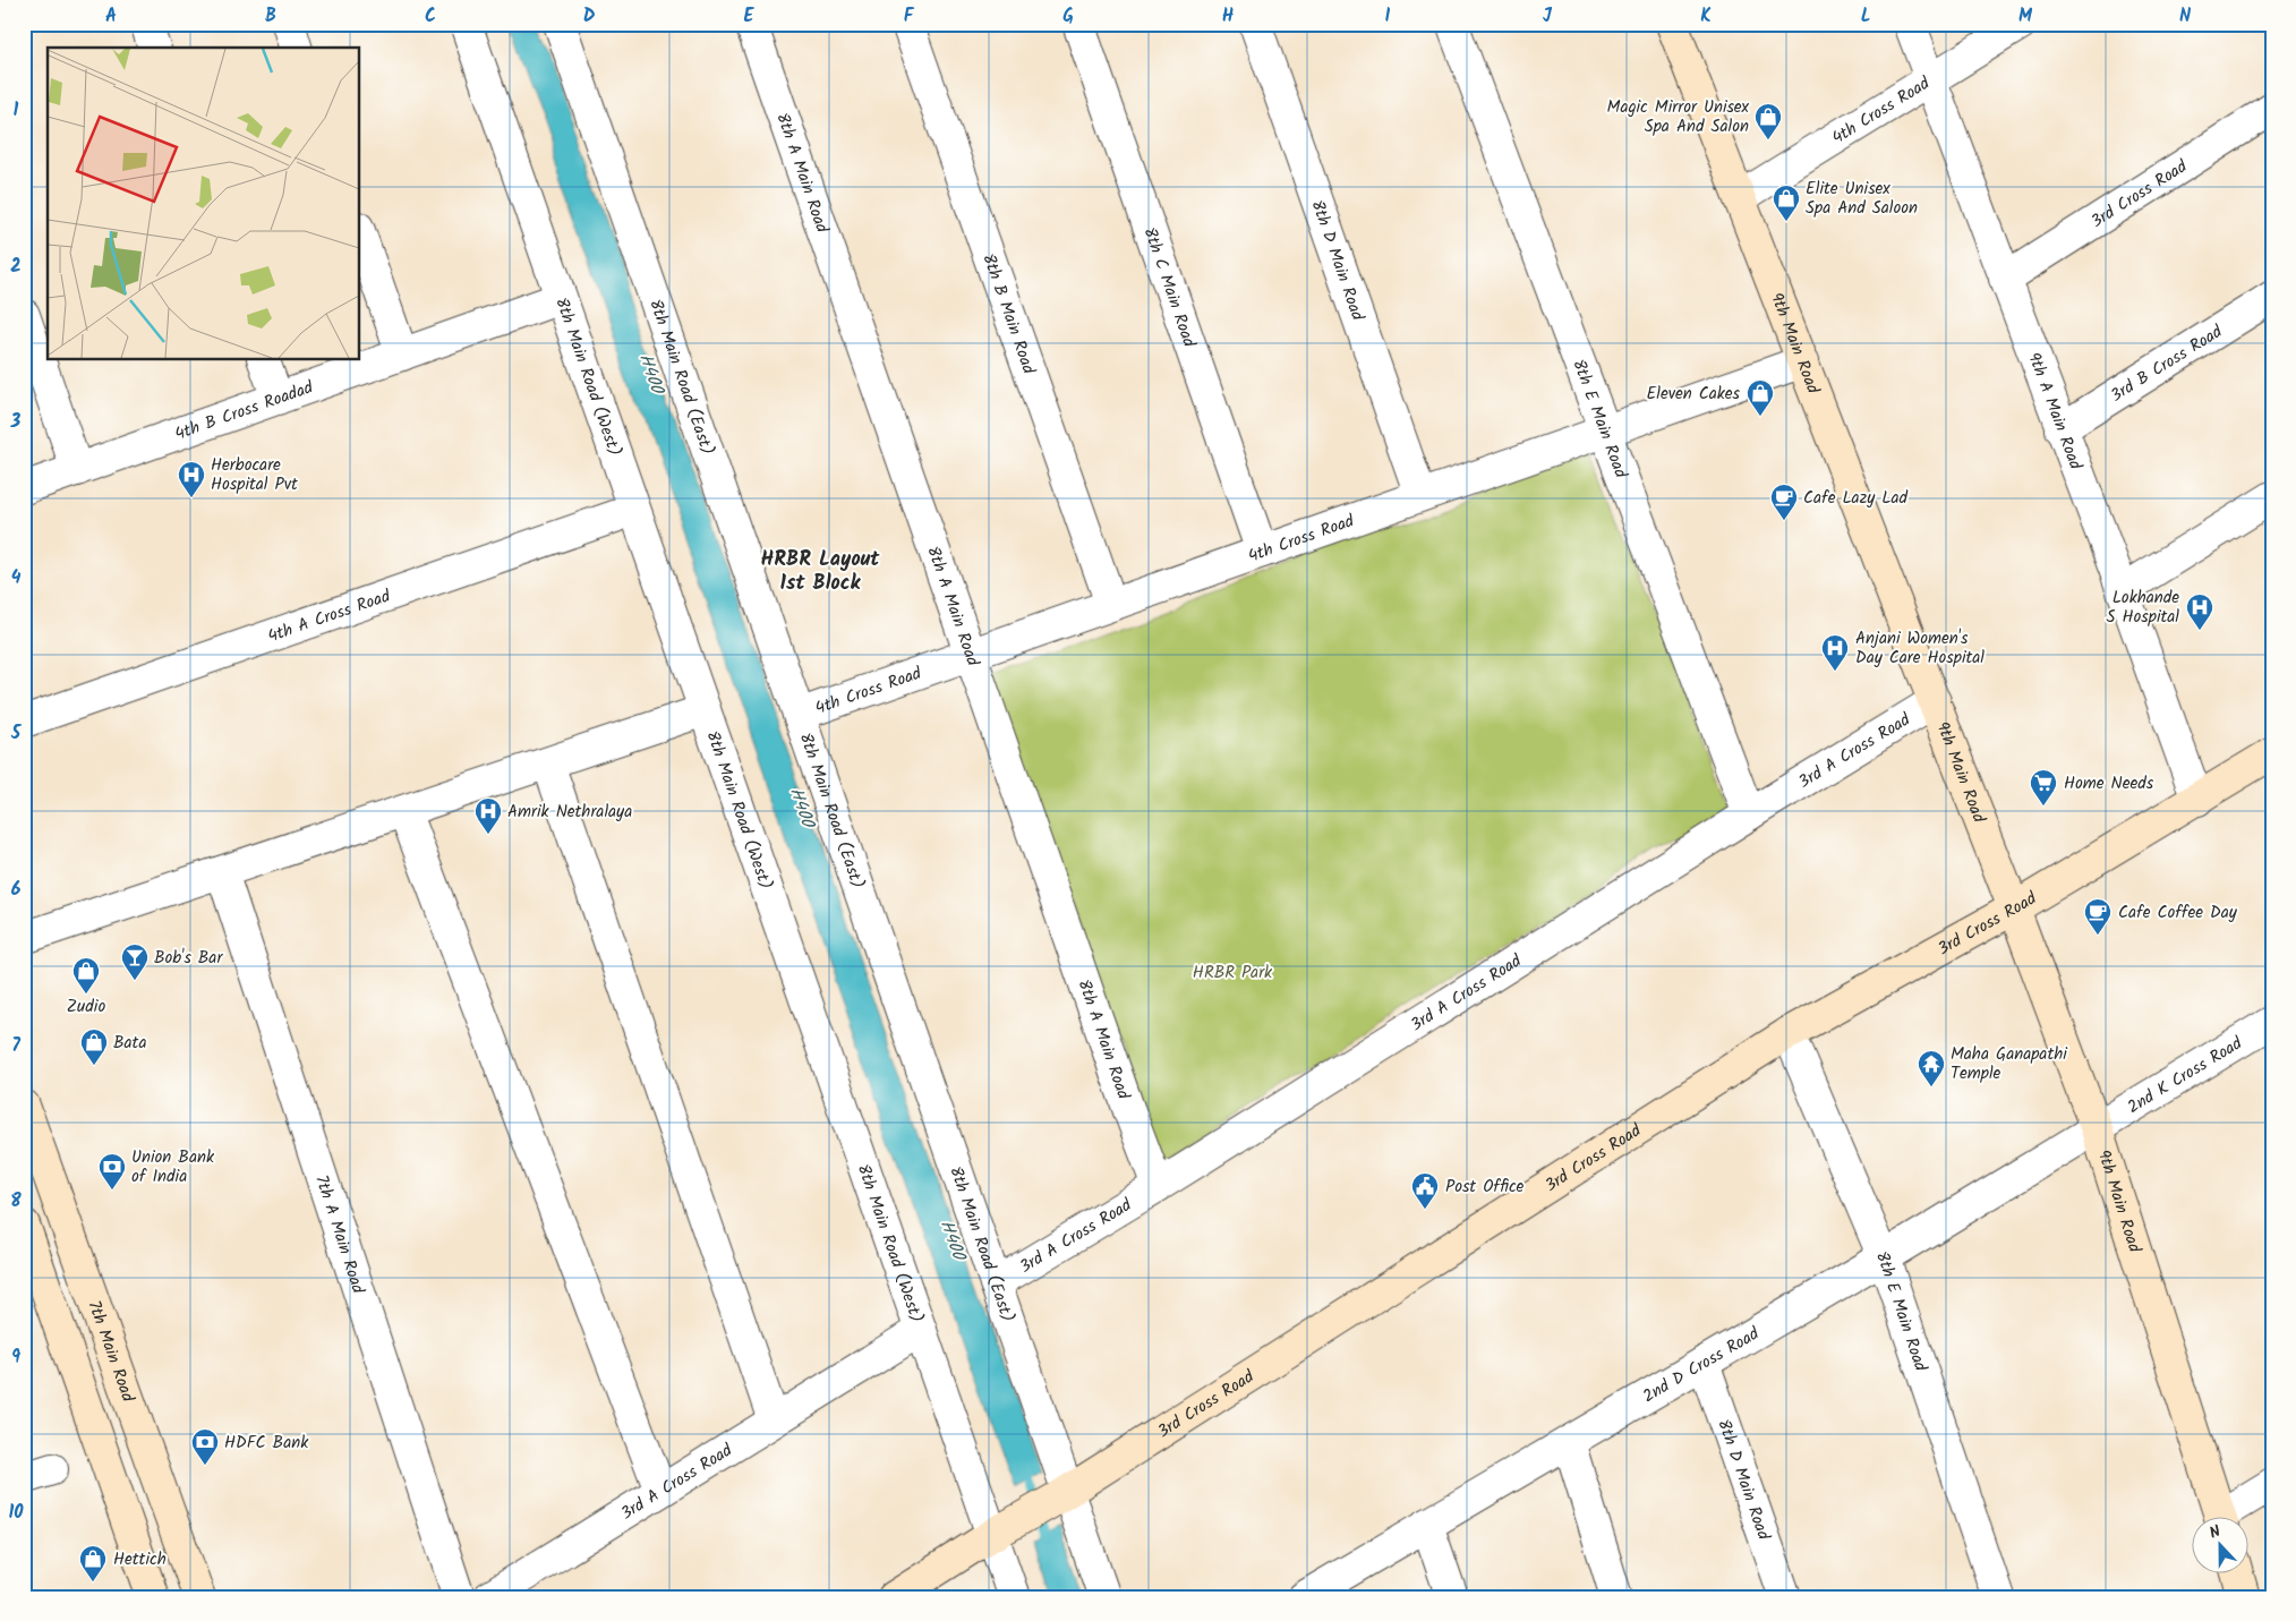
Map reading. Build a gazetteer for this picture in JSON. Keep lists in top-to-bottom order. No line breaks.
{"streets":{"street":["4th Cross Road","8th A Main Road","3rd Cross Road","8th D Main Road","8th C Main Road","8th B Main Road","9th Main Road","3rd B Cross Road","8th Main Road (West)","8th Main Road (East)","4th B Cross Roadad","9th A Main Road","8th E Main Road","4th A Cross Road","3rd A Cross Road","2nd K Cross Road","7th A Main Road","7th Main Road","2nd D Cross Road"]},"crossings":[["4th Cross Road","8th A Main Road"],["4th Cross Road","8th D Main Road"],["4th Cross Road","8th C Main Road"],["4th Cross Road","8th B Main Road"],["4th Cross Road","9th Main Road"],["4th Cross Road","8th Main Road (East)"],["4th Cross Road","9th A Main Road"],["4th Cross Road","8th E Main Road"],["8th A Main Road","3rd A Cross Road"],["3rd Cross Road","9th Main Road"],["3rd Cross Road","8th Main Road (West)"],["3rd Cross Road","8th Main Road (East)"],["3rd Cross Road","9th A Main Road"],["3rd Cross Road","8th E Main Road"],["8th D Main Road","2nd D Cross Road"],["9th Main Road","3rd A Cross Road"],["9th Main Road","2nd K Cross Road"],["9th Main Road","2nd D Cross Road"],["3rd B Cross Road","9th A Main Road"],["8th Main Road (West)","4th B Cross Roadad"],["8th Main Road (West)","4th A Cross Road"],["8th Main Road (West)","3rd A Cross Road"],["8th Main Road (East)","3rd A Cross Road"],["8th E Main Road","3rd A Cross Road"],["8th E Main Road","2nd D Cross Road"],["2nd K Cross Road","2nd D Cross Road"]],"districts":["HRBR Layout 1st Block"],"water":["H400"],"parks":["HRBR Park"],"places":{"shop":["Magic Mirror Unisex Spa And Salon","Elite Unisex Spa And Saloon","Eleven Cakes","Zudio","Bata","Hettich"],"hospital":["Herbocare Hospital Pvt","Lokhande S Hospital","Anjani Women's Day Care Hospital","Amrik Nethralaya"],"cafe":["Cafe Lazy Lad","Cafe Coffee Day"],"supermarket":["Home Needs"],"bar":["Bob's Bar"],"temple":["Maha Ganapathi Temple"],"bank":["Union Bank of India","HDFC Bank"],"public building":["Post Office"]},"north":"top","grid":{"columns":["A","B","C","D","E","F","G","H","I","J","K","L","M","N"],"rows":["1","2","3","4","5","6","7","8","9","10"]}}
